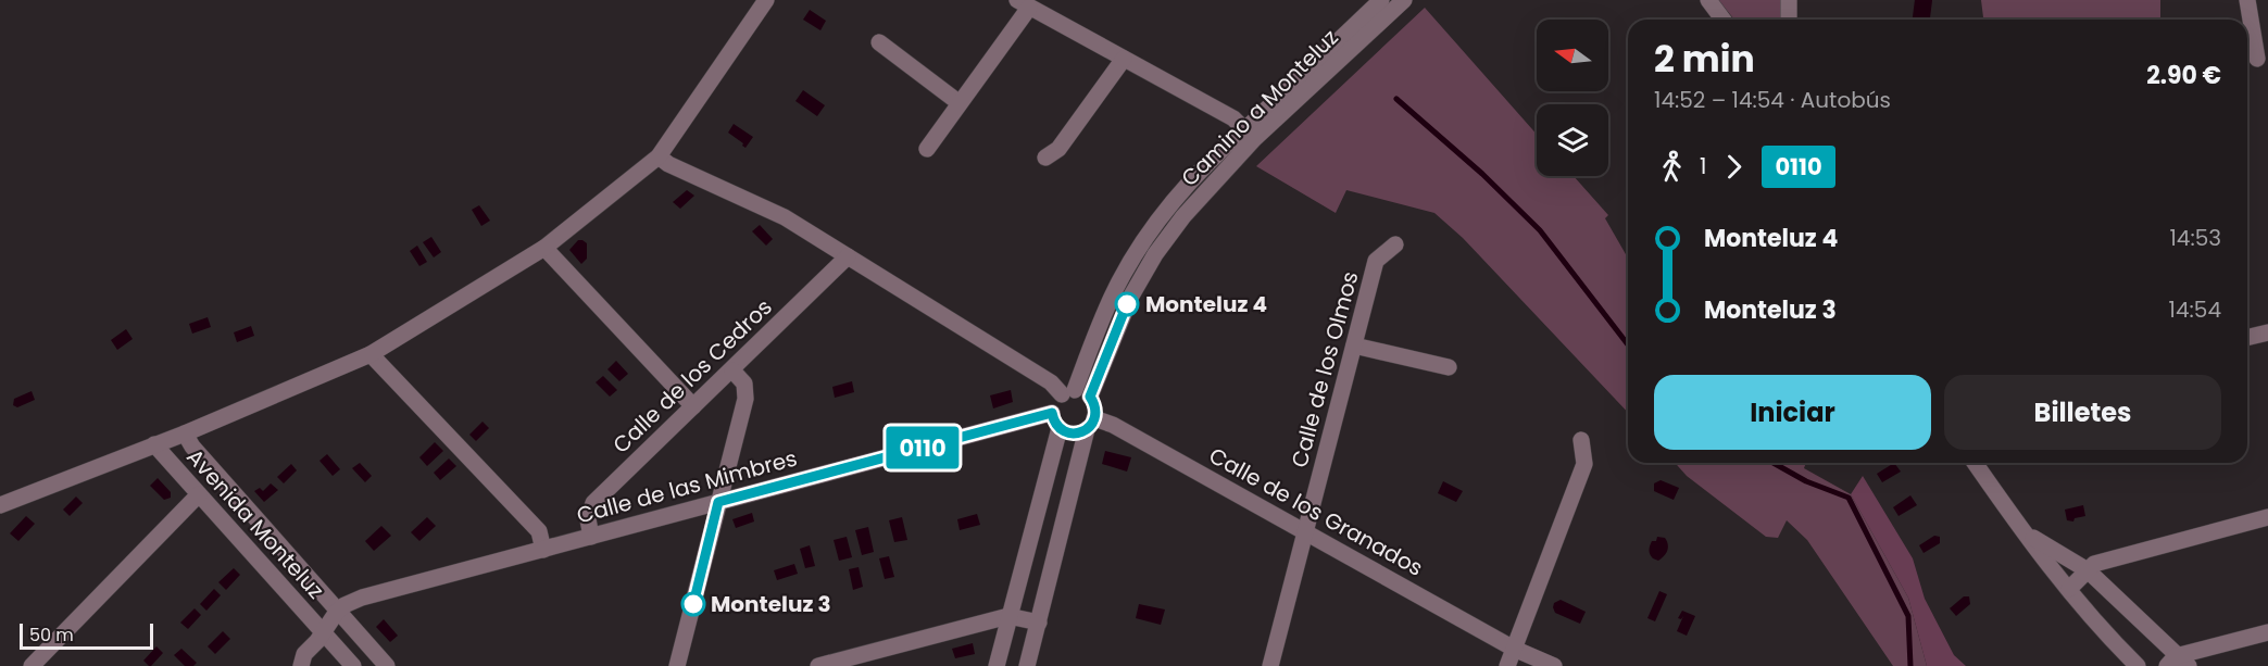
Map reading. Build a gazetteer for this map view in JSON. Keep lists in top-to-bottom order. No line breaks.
{"streets":{"street":["Camino a Monteluz","Calle de los Olmos","Calle de los Cedros","Calle de las Mimbres","Calle de los Granados","Avenida Monteluz"]},"crossings":[["Camino a Monteluz","Calle de las Mimbres"],["Camino a Monteluz","Calle de los Granados"],["Calle de los Olmos","Calle de los Granados"],["Calle de los Cedros","Calle de las Mimbres"],["Calle de las Mimbres","Calle de los Granados"],["Calle de las Mimbres","Avenida Monteluz"]],"places":["Monteluz 4","Monteluz 3"],"lines":["bus line 0110"],"scale_bar":"50 m","north":"left","page":{"on_map":"0110","heading":["2 min","14:52 – 14:54 · Autobús","2.90 €"],"legs":["1","0110"],"list":[{"name":"Monteluz 4","value":"14:53"},{"name":"Monteluz 3","value":"14:54"}],"buttons":["Iniciar","Billetes"],"scale":"50 m"}}
